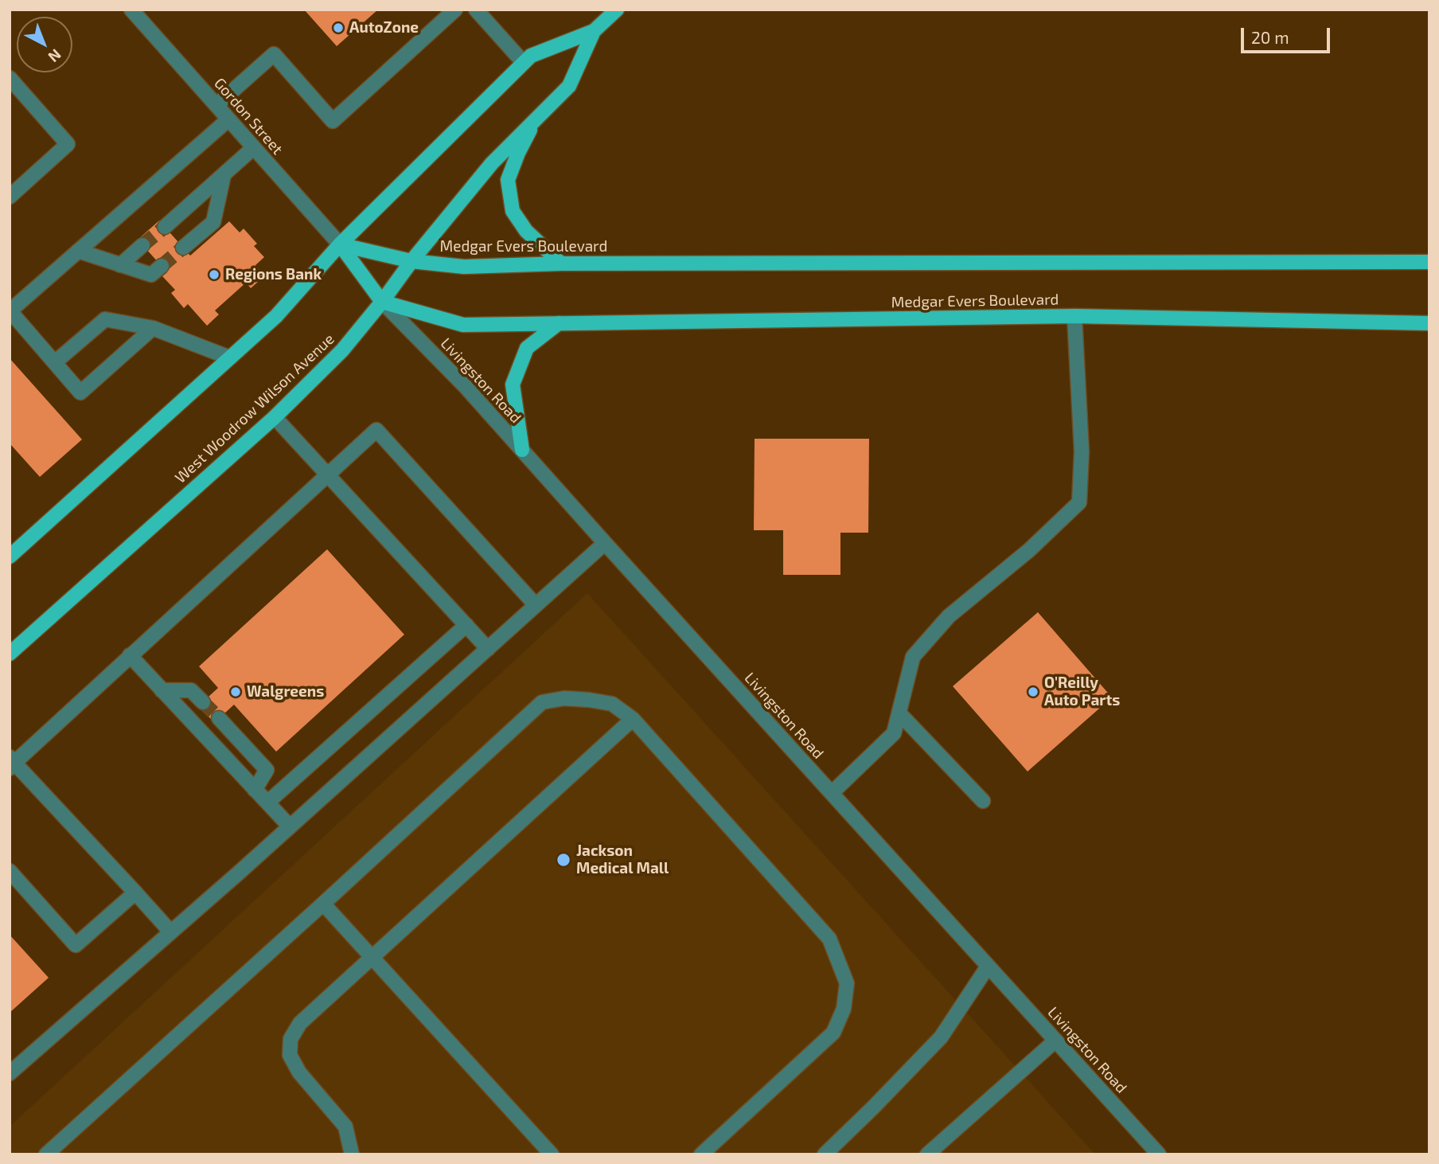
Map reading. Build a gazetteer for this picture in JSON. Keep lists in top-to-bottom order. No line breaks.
{"streets":{"main road":["Medgar Evers Boulevard","West Woodrow Wilson Avenue"],"street":["Gordon Street","Livingston Road"]},"crossings":[["Gordon Street","Medgar Evers Boulevard"],["Gordon Street","West Woodrow Wilson Avenue"],["Medgar Evers Boulevard","Livingston Road"],["Medgar Evers Boulevard","West Woodrow Wilson Avenue"],["Livingston Road","West Woodrow Wilson Avenue"]],"places":["AutoZone","Regions Bank","Walgreens","O'Reilly Auto Parts","Jackson Medical Mall"],"scale_bar":"20 m","north":"bottom right"}
